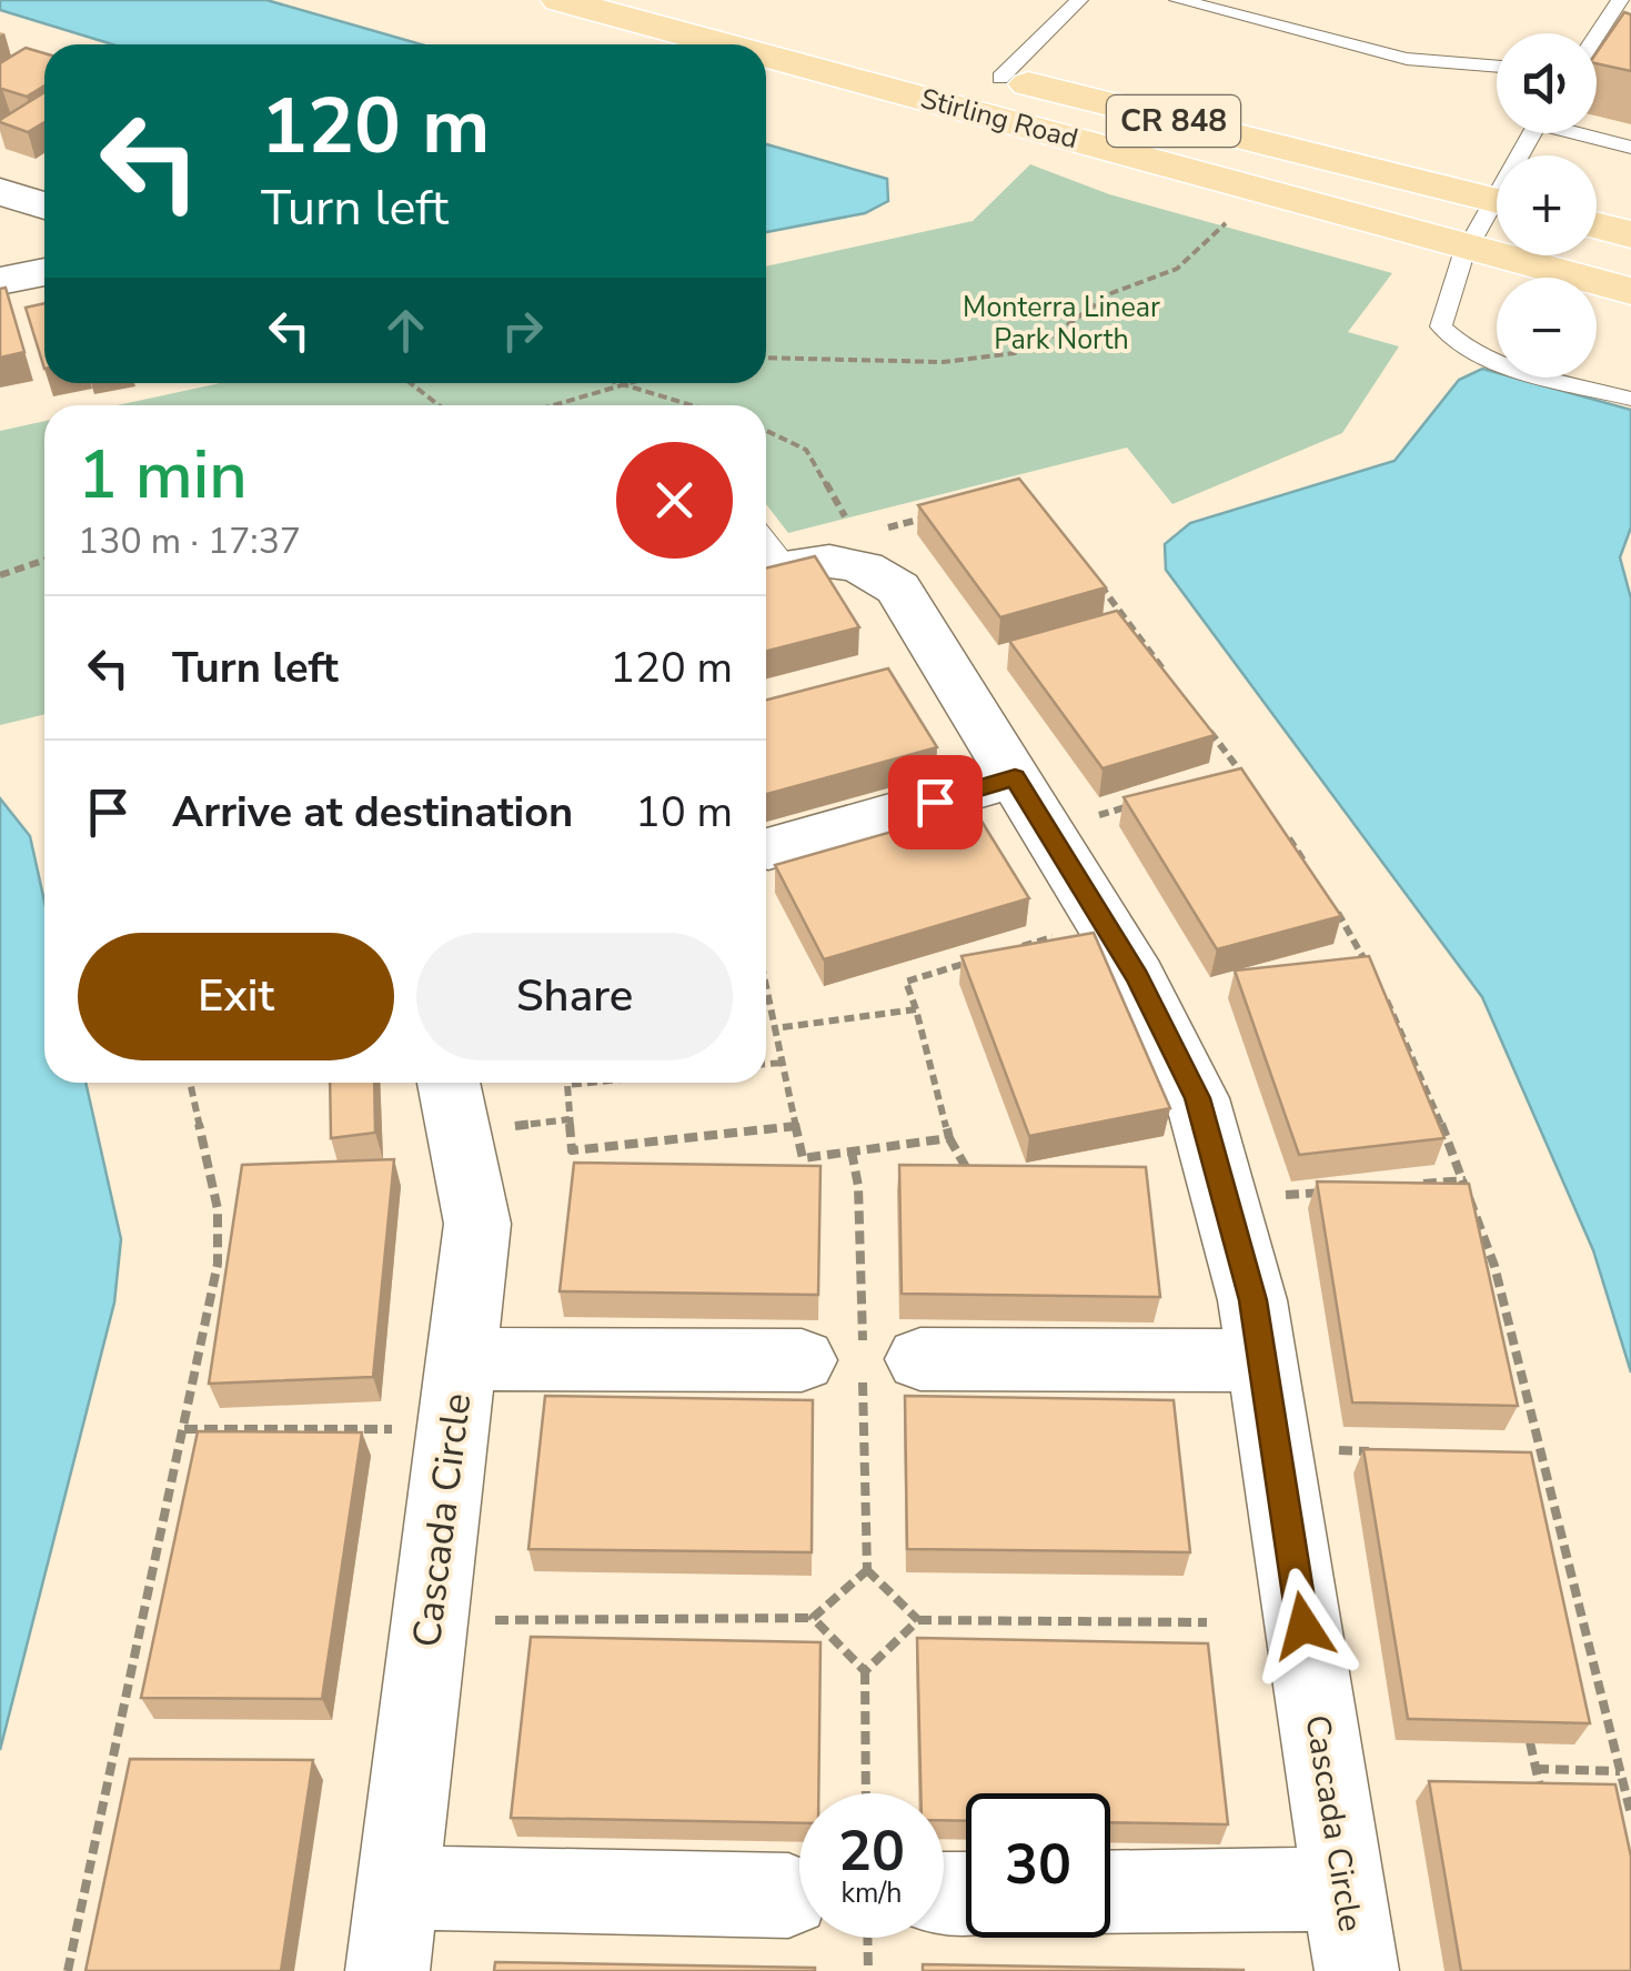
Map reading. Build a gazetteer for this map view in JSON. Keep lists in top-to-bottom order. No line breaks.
{"streets":{"main road":["Stirling Road","CR 848"],"street":["Cascada Circle"]},"parks":["Monterra Linear Park North"],"page":{"map_buttons":["+","−"],"turn":["120 m","Turn left"],"heading":["1 min","130 m · 17:37"],"list":[{"name":"Turn left","value":"120 m"},{"name":"Arrive at destination","value":"10 m"}],"buttons":["Exit","Share"],"speed":"20 km/h","limit":"30"}}
